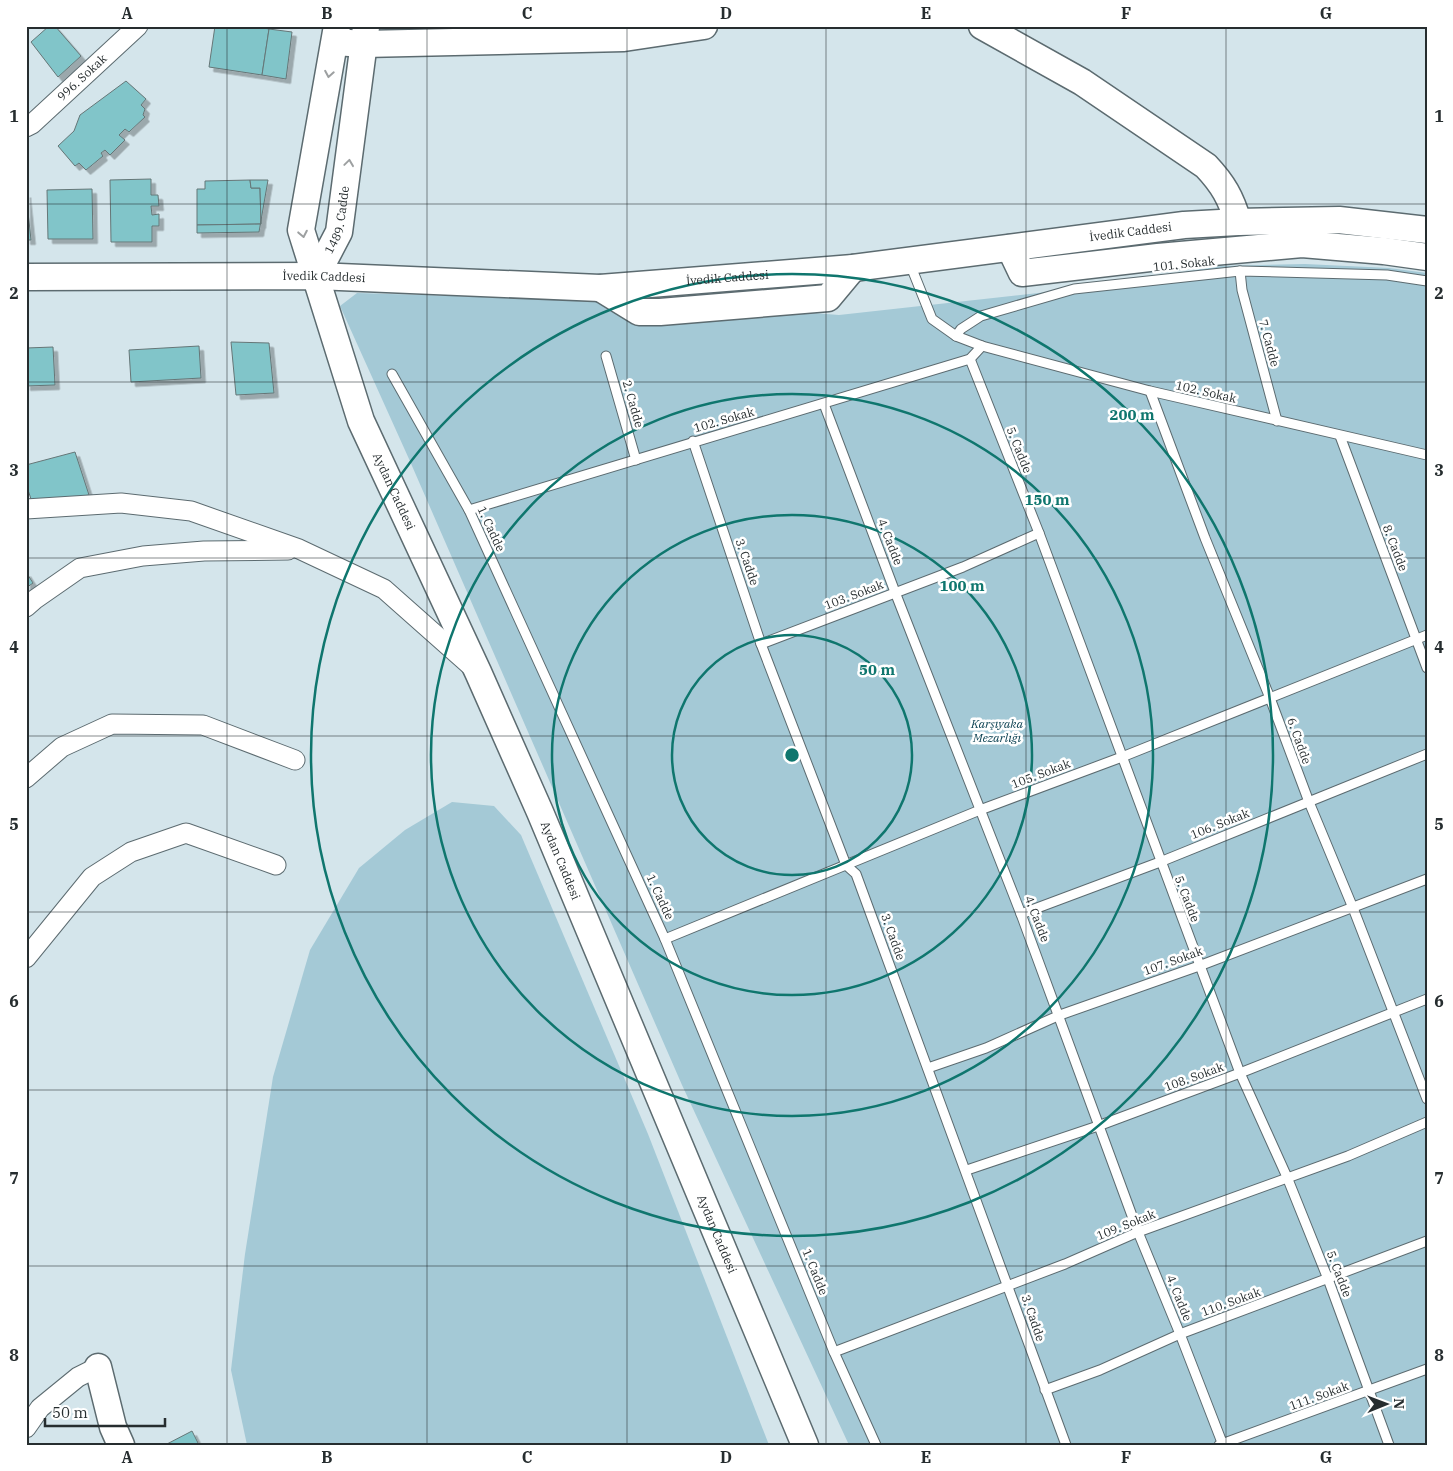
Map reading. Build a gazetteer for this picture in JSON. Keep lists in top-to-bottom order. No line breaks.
{"streets":{"street":["996. Sokak","1489. Cadde","İvedik Caddesi","Aydan Caddesi"],"lane":["101. Sokak","7. Cadde","102. Sokak","2. Cadde","5. Cadde","1. Cadde","4. Cadde","8. Cadde","3. Cadde","103. Sokak","6. Cadde","105. Sokak","106. Sokak","107. Sokak","108. Sokak","109. Sokak","110. Sokak","111. Sokak"]},"crossings":[["1489. Cadde","İvedik Caddesi"],["1489. Cadde","Aydan Caddesi"],["İvedik Caddesi","102. Sokak"],["İvedik Caddesi","Aydan Caddesi"],["101. Sokak","7. Cadde"],["101. Sokak","102. Sokak"],["7. Cadde","102. Sokak"],["102. Sokak","2. Cadde"],["102. Sokak","5. Cadde"],["102. Sokak","1. Cadde"],["102. Sokak","4. Cadde"],["102. Sokak","8. Cadde"],["102. Sokak","3. Cadde"],["102. Sokak","6. Cadde"],["5. Cadde","103. Sokak"],["5. Cadde","105. Sokak"],["5. Cadde","106. Sokak"],["5. Cadde","107. Sokak"],["5. Cadde","108. Sokak"],["5. Cadde","109. Sokak"],["5. Cadde","110. Sokak"],["5. Cadde","111. Sokak"],["1. Cadde","105. Sokak"],["1. Cadde","109. Sokak"],["4. Cadde","103. Sokak"],["4. Cadde","105. Sokak"],["4. Cadde","106. Sokak"],["4. Cadde","107. Sokak"],["4. Cadde","108. Sokak"],["4. Cadde","109. Sokak"],["4. Cadde","110. Sokak"],["4. Cadde","111. Sokak"],["8. Cadde","105. Sokak"],["3. Cadde","103. Sokak"],["3. Cadde","105. Sokak"],["3. Cadde","107. Sokak"],["3. Cadde","108. Sokak"],["3. Cadde","109. Sokak"],["3. Cadde","110. Sokak"],["6. Cadde","105. Sokak"],["6. Cadde","106. Sokak"],["6. Cadde","107. Sokak"],["6. Cadde","108. Sokak"]],"parks":["Karşıyaka Mezarlığı"],"scale_bar":"50 m","north":"right","grid":{"columns":["A","B","C","D","E","F","G"],"rows":["1","2","3","4","5","6","7","8"]},"rings":["200 m","150 m","100 m","50 m"]}
